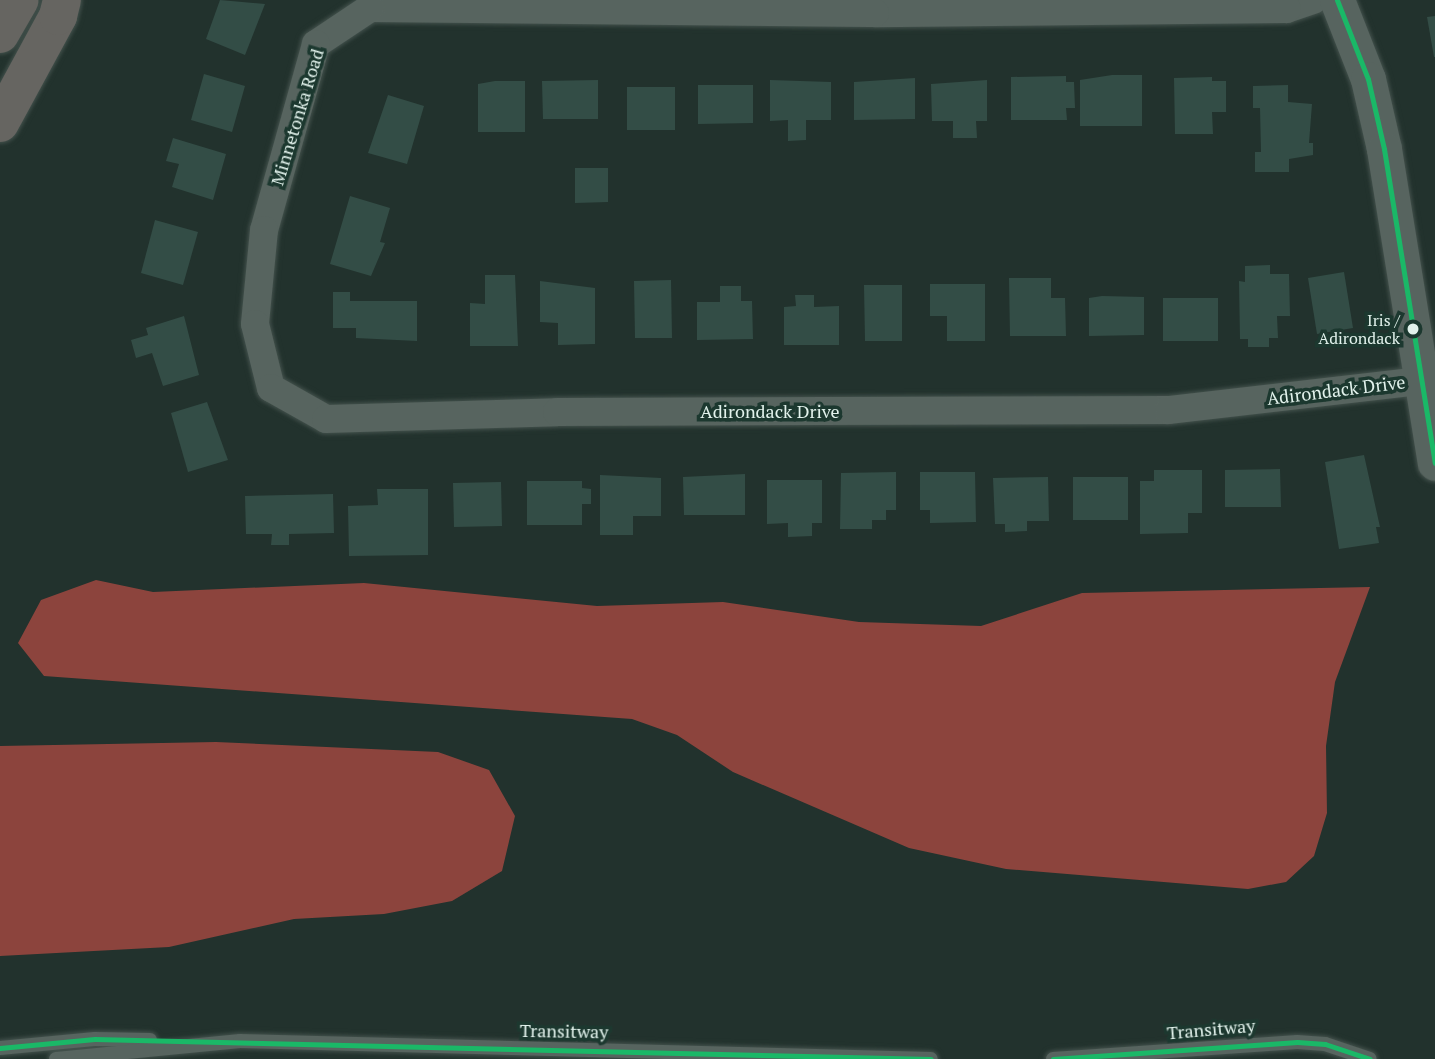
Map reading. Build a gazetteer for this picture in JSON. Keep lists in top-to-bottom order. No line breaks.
{"streets":{"street":["Minnetonka Road","Adirondack Drive"],"lane":["Transitway"]},"crossings":[["Minnetonka Road","Adirondack Drive"]],"places":["Iris / Adirondack"]}
